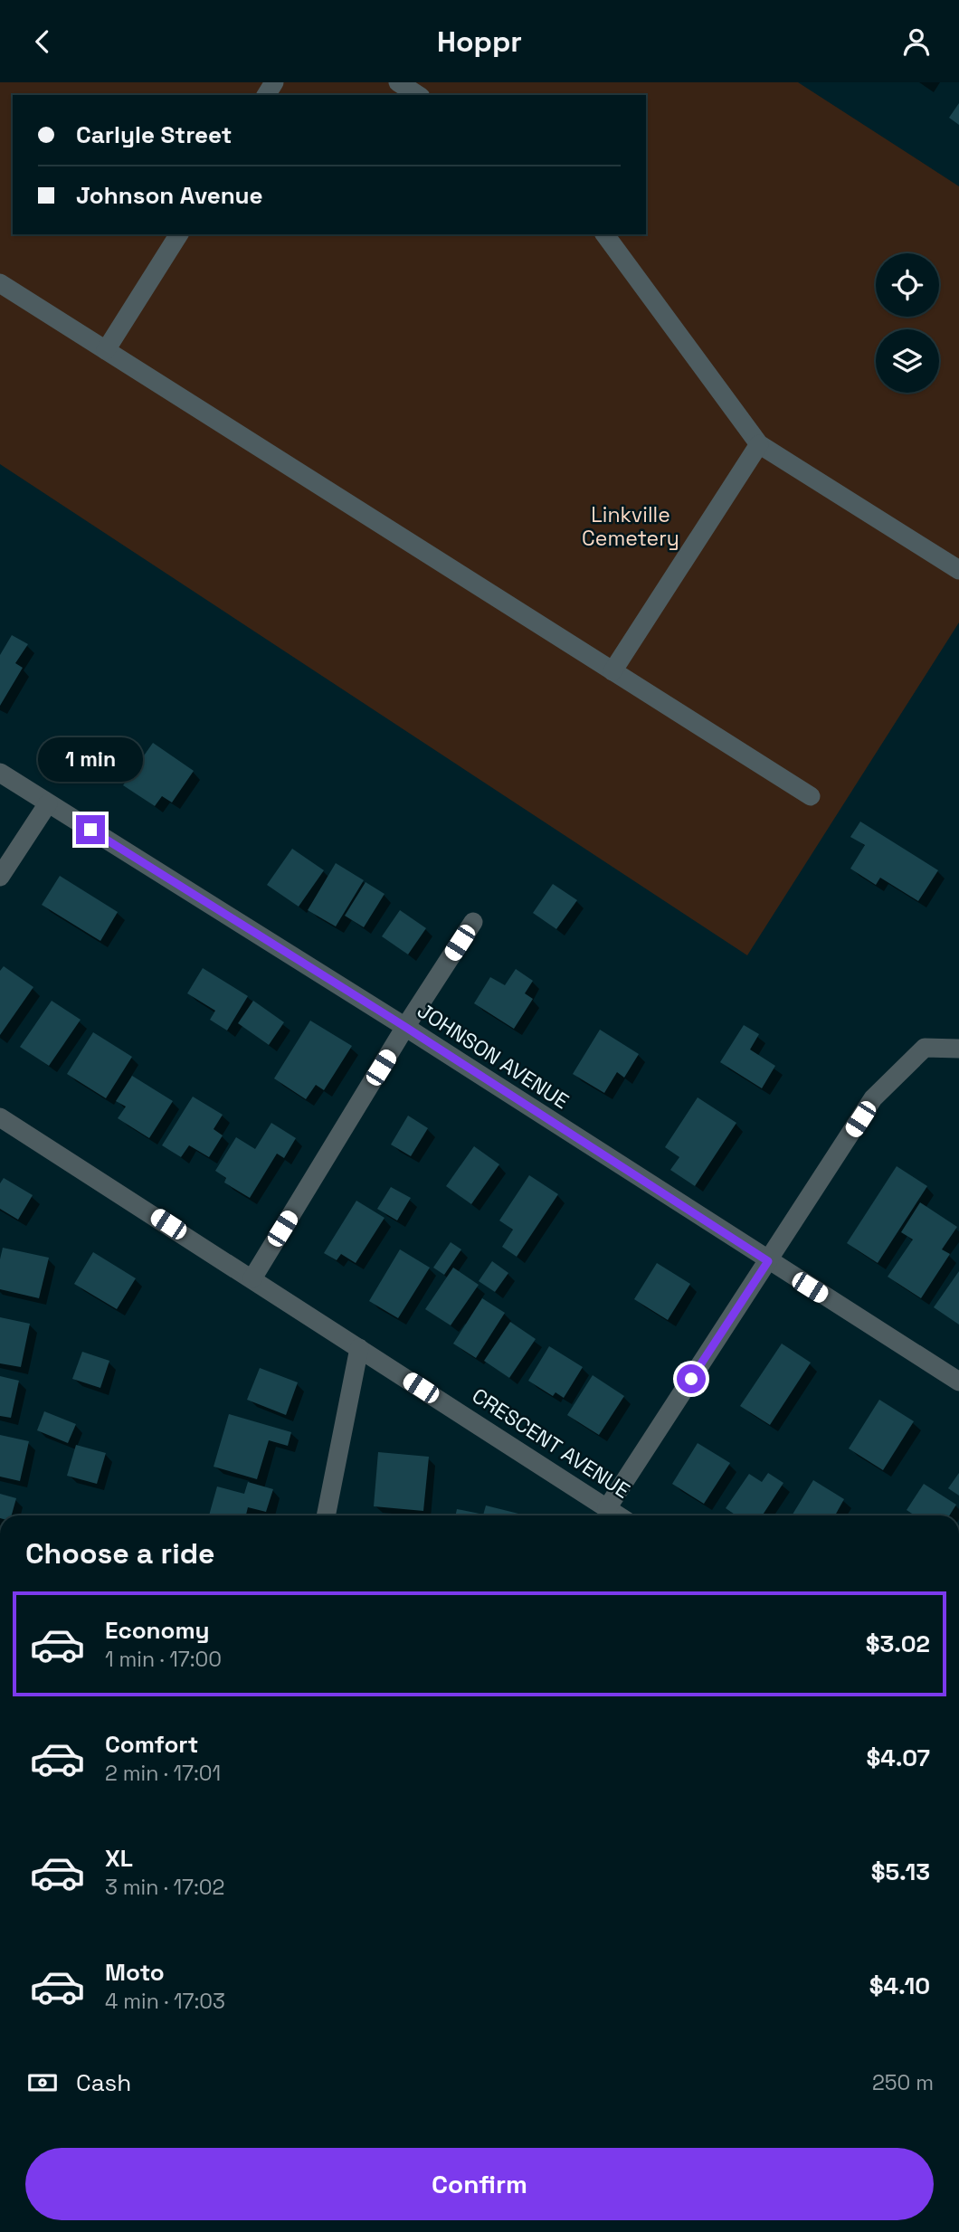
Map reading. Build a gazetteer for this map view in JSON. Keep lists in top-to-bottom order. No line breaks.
{"streets":{"street":["JOHNSON AVENUE","CRESCENT AVENUE"]},"parks":["Linkville Cemetery"],"page":{"header":"Hoppr","banner":["Carlyle Street","Johnson Avenue"],"bubble":"1 min","heading":"Choose a ride","list":[{"name":"Economy","note":"1 min · 17:00","value":"$3.02"},{"name":"Comfort","note":"2 min · 17:01","value":"$4.07"},{"name":"XL","note":"3 min · 17:02","value":"$5.13"},{"name":"Moto","note":"4 min · 17:03","value":"$4.10"}],"pay":["Cash","250 m"],"buttons":"Confirm"}}
